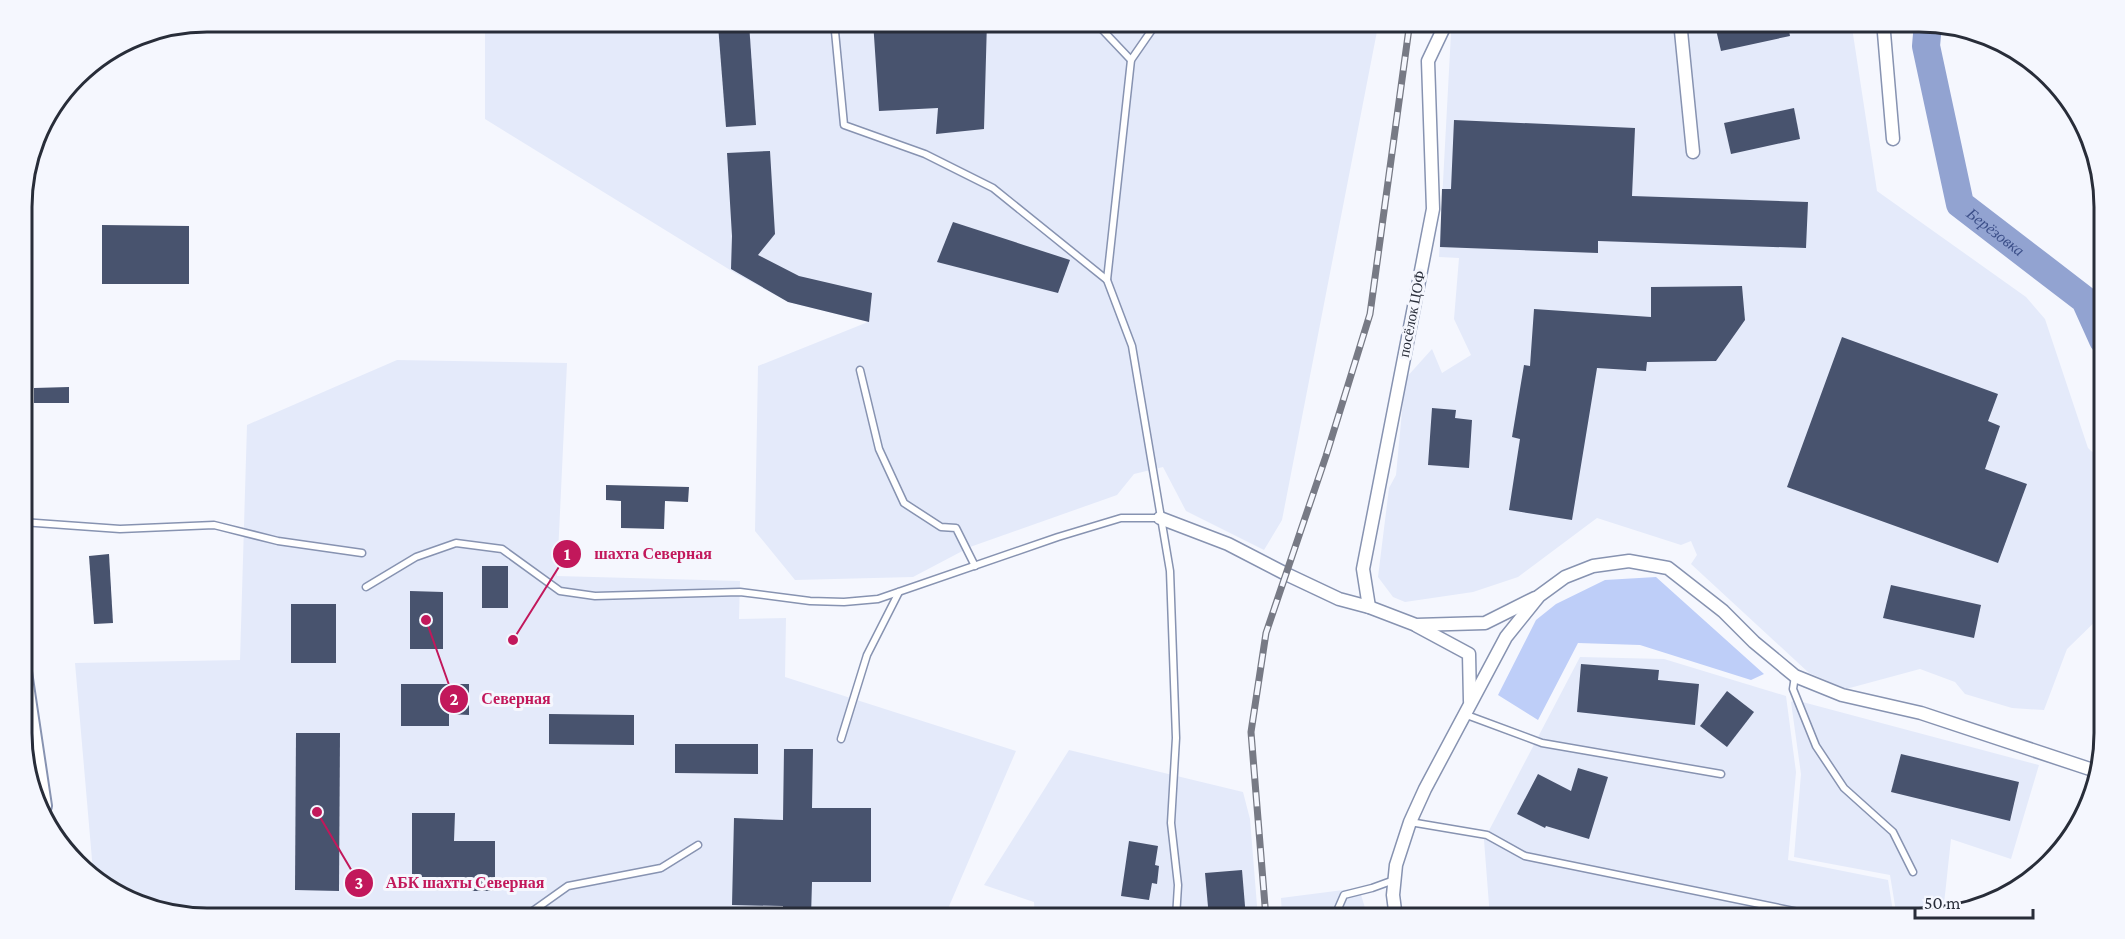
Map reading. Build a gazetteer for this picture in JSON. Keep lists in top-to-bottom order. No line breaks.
{"streets":{"street":["посёлок ЦОФ"]},"water":["Берёзовка"],"places":["Северная","шахта Северная","АБК шахты Северная"],"scale_bar":"50 m"}
